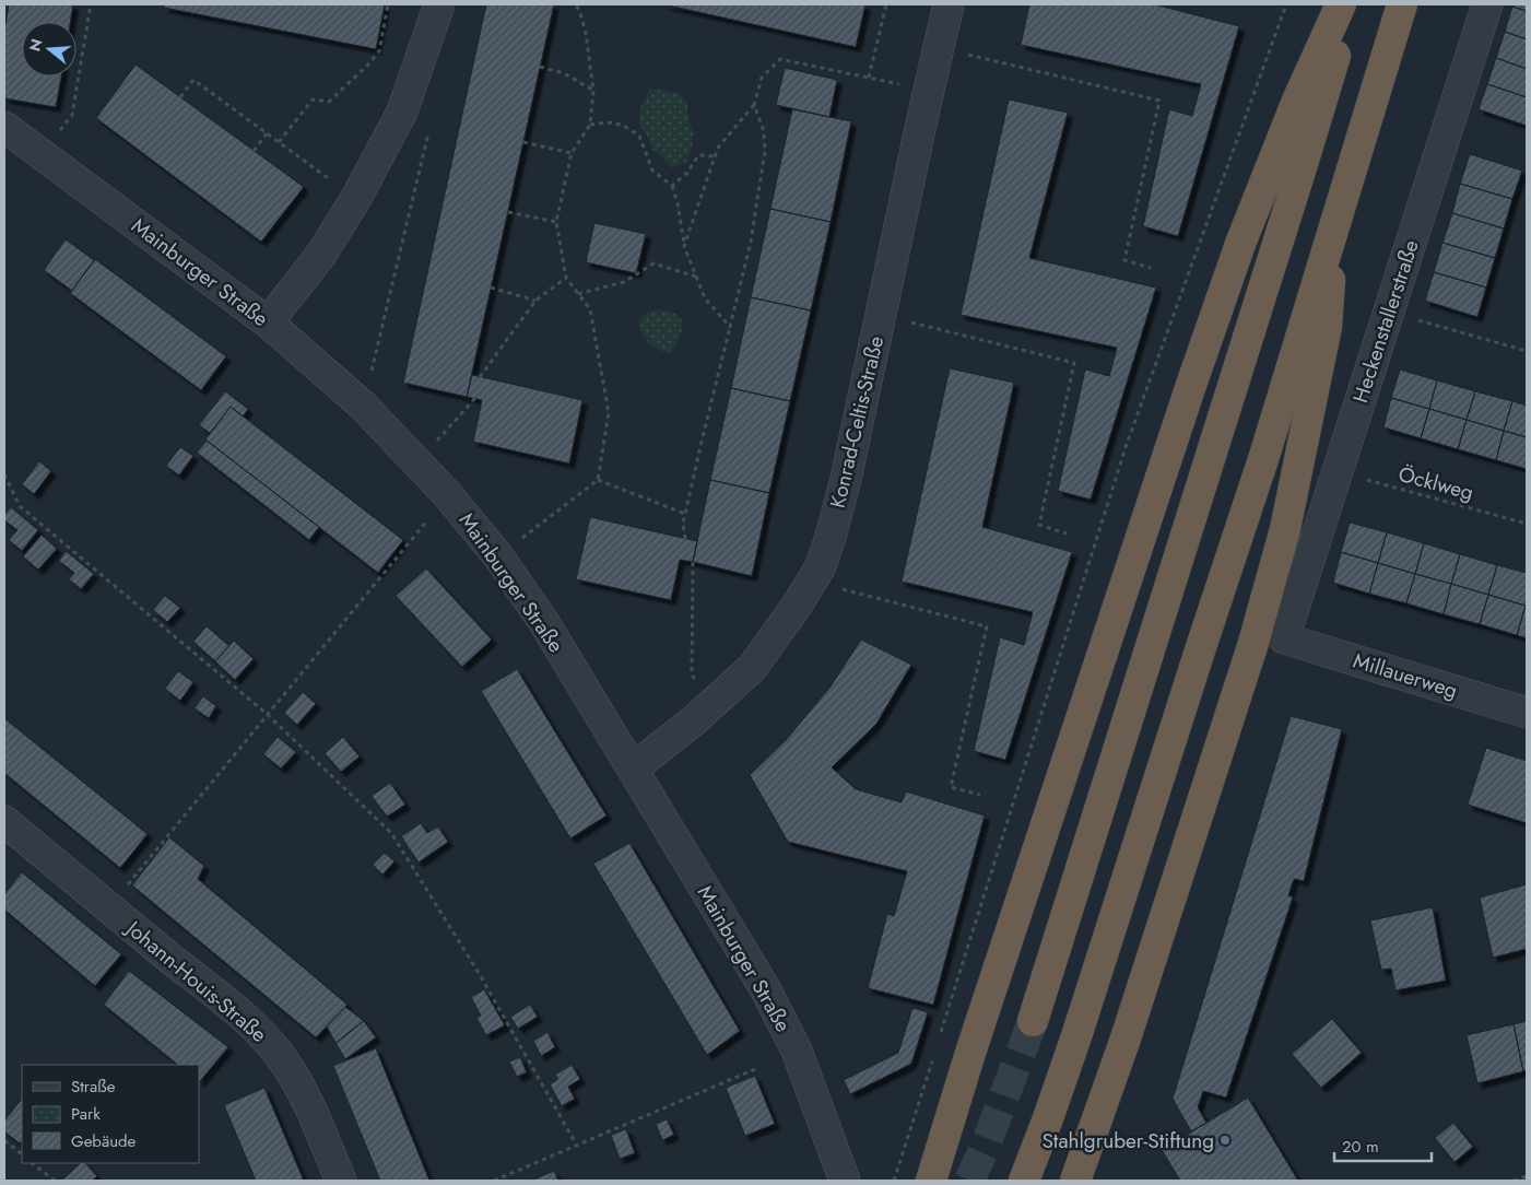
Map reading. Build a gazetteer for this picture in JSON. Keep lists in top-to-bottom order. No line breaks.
{"streets":{"street":["Mainburger Straße","Heckenstallerstraße","Konrad-Celtis-Straße","Millauerweg","Johann-Houis-Straße"],"path":["Öcklweg"]},"crossings":[["Mainburger Straße","Konrad-Celtis-Straße"],["Heckenstallerstraße","Öcklweg"],["Heckenstallerstraße","Millauerweg"]],"places":["Stahlgruber-Stiftung"],"legend":["Straße","Park","Gebäude"],"scale_bar":"20 m","north":"left"}
